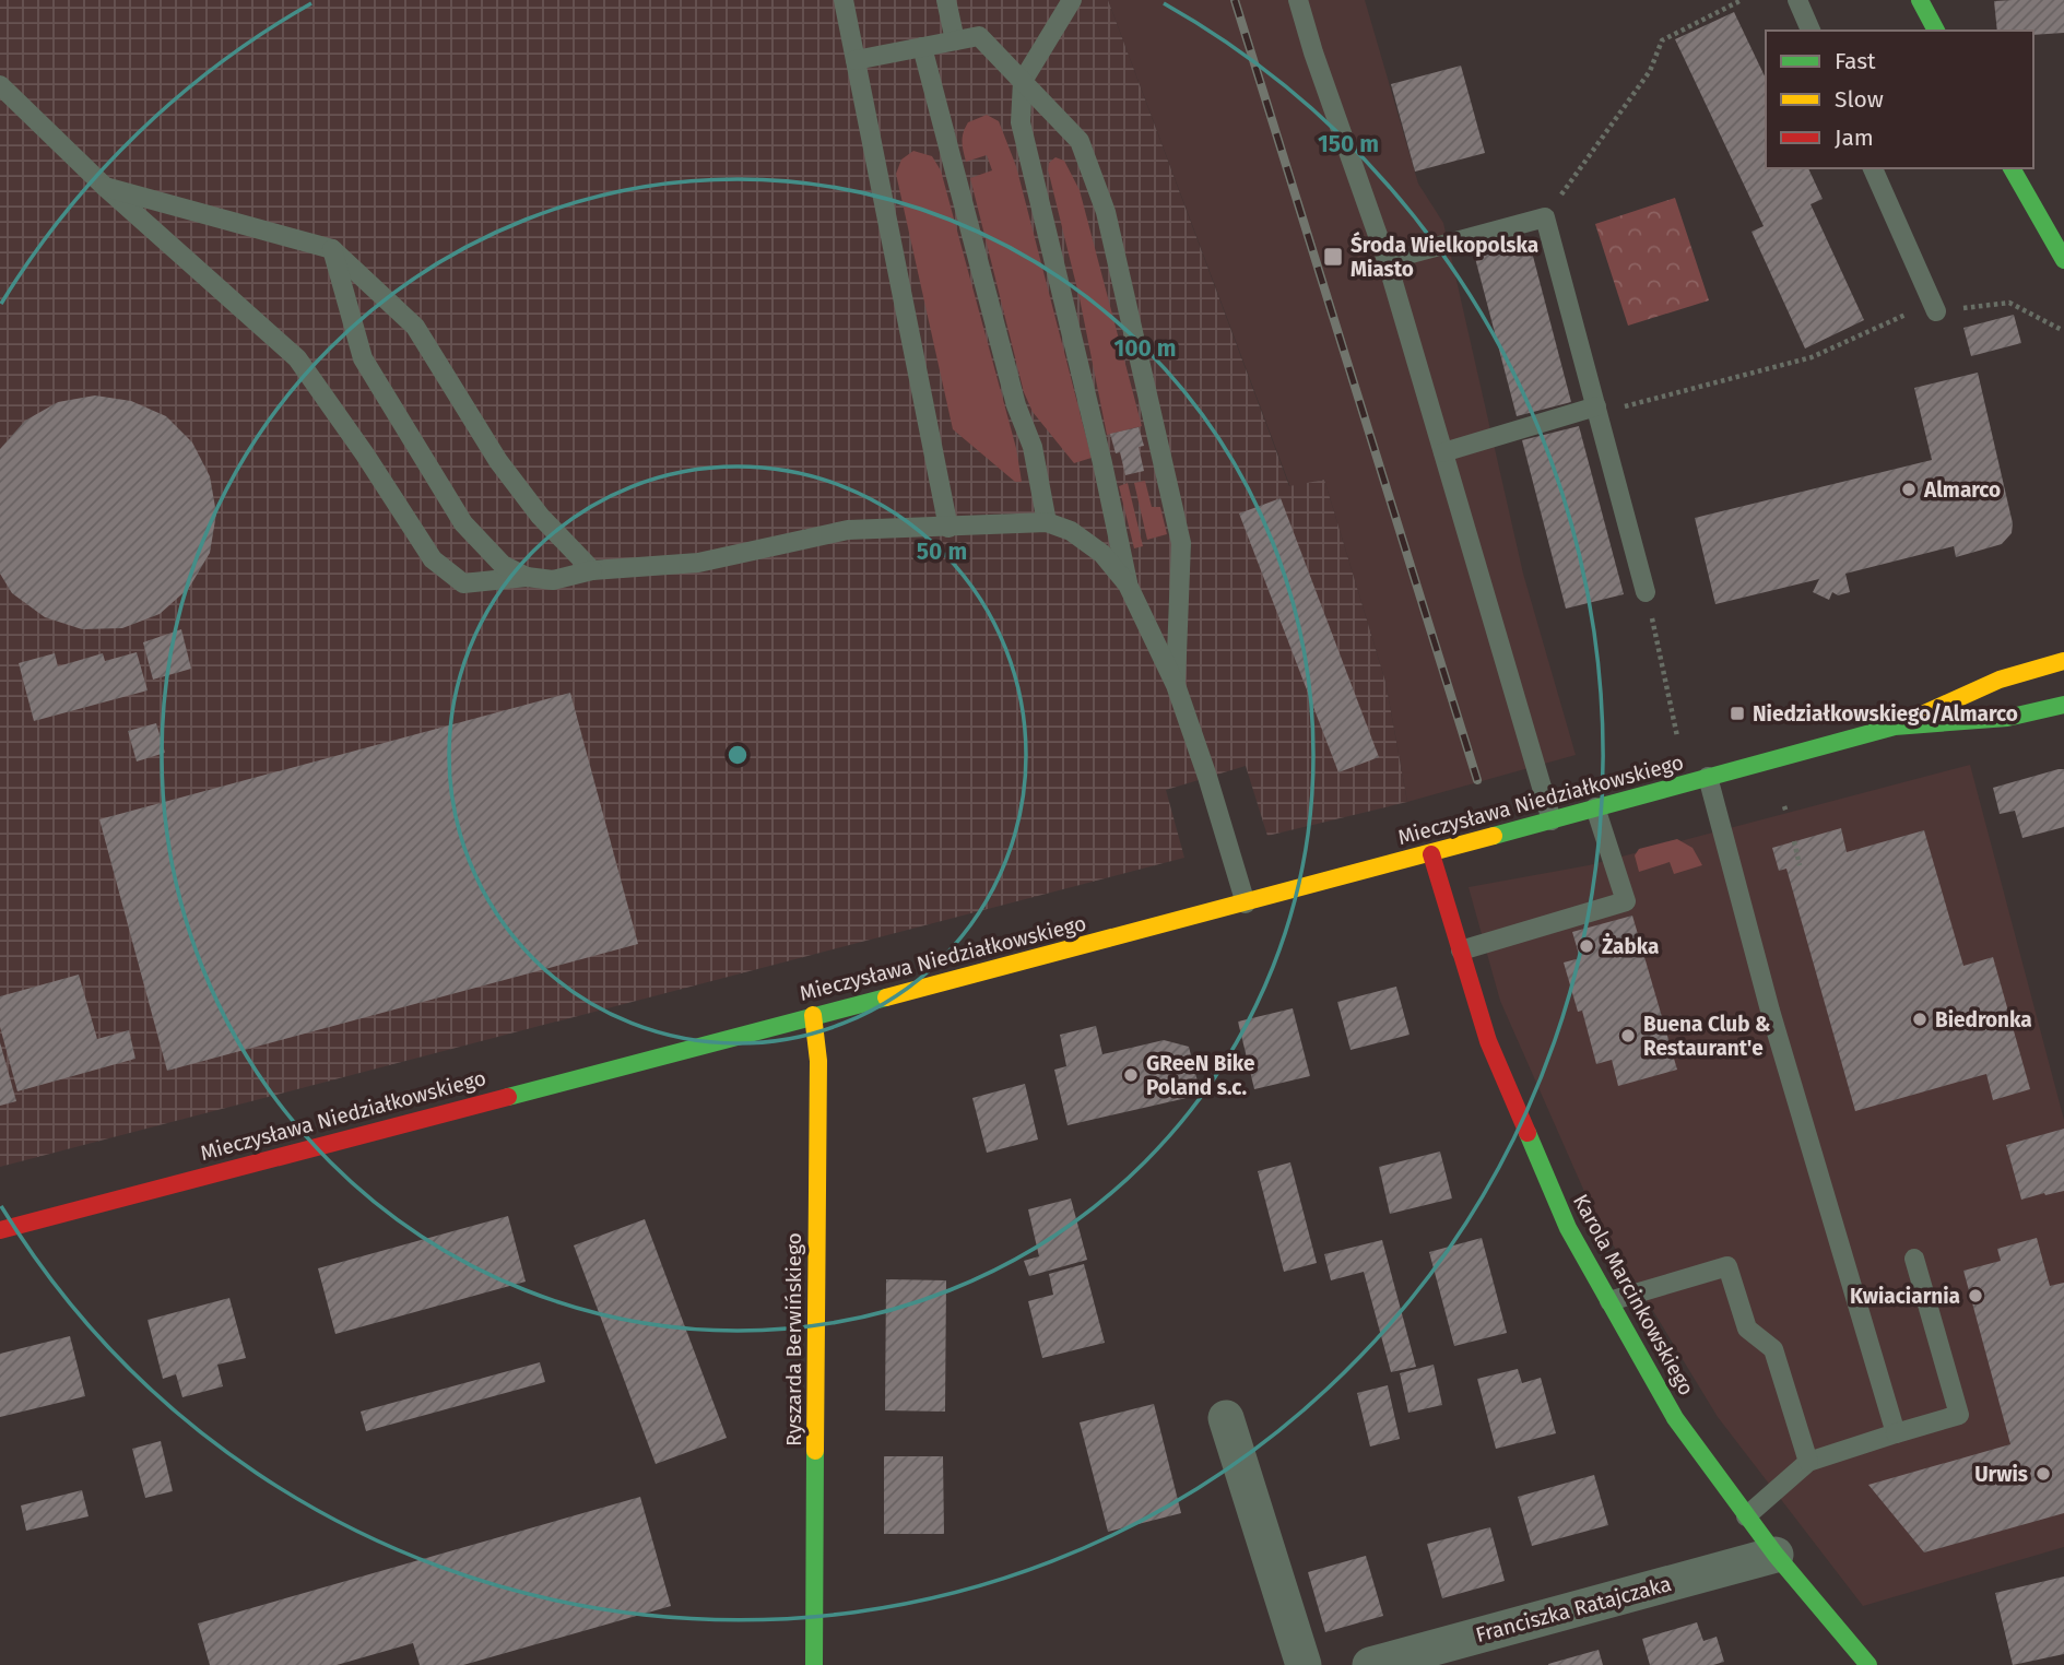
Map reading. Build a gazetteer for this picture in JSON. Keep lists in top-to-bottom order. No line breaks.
{"streets":{"street":["Mieczysława Niedziałkowskiego","Karola Marcinkowskiego","Ryszarda Berwińskiego","Franciszka Ratajczaka"]},"crossings":[["Mieczysława Niedziałkowskiego","Karola Marcinkowskiego"],["Mieczysława Niedziałkowskiego","Ryszarda Berwińskiego"],["Karola Marcinkowskiego","Franciszka Ratajczaka"]],"places":{"transit":["Środa Wielkopolska Miasto","Niedziałkowskiego/Almarco"],"other":["Almarco","Żabka","Biedronka","Buena Club & Restaurant'e","GReeN Bike Poland s.c.","Kwiaciarnia","Urwis"]},"legend":["Fast","Slow","Jam"],"rings":["150 m","100 m","50 m"]}
